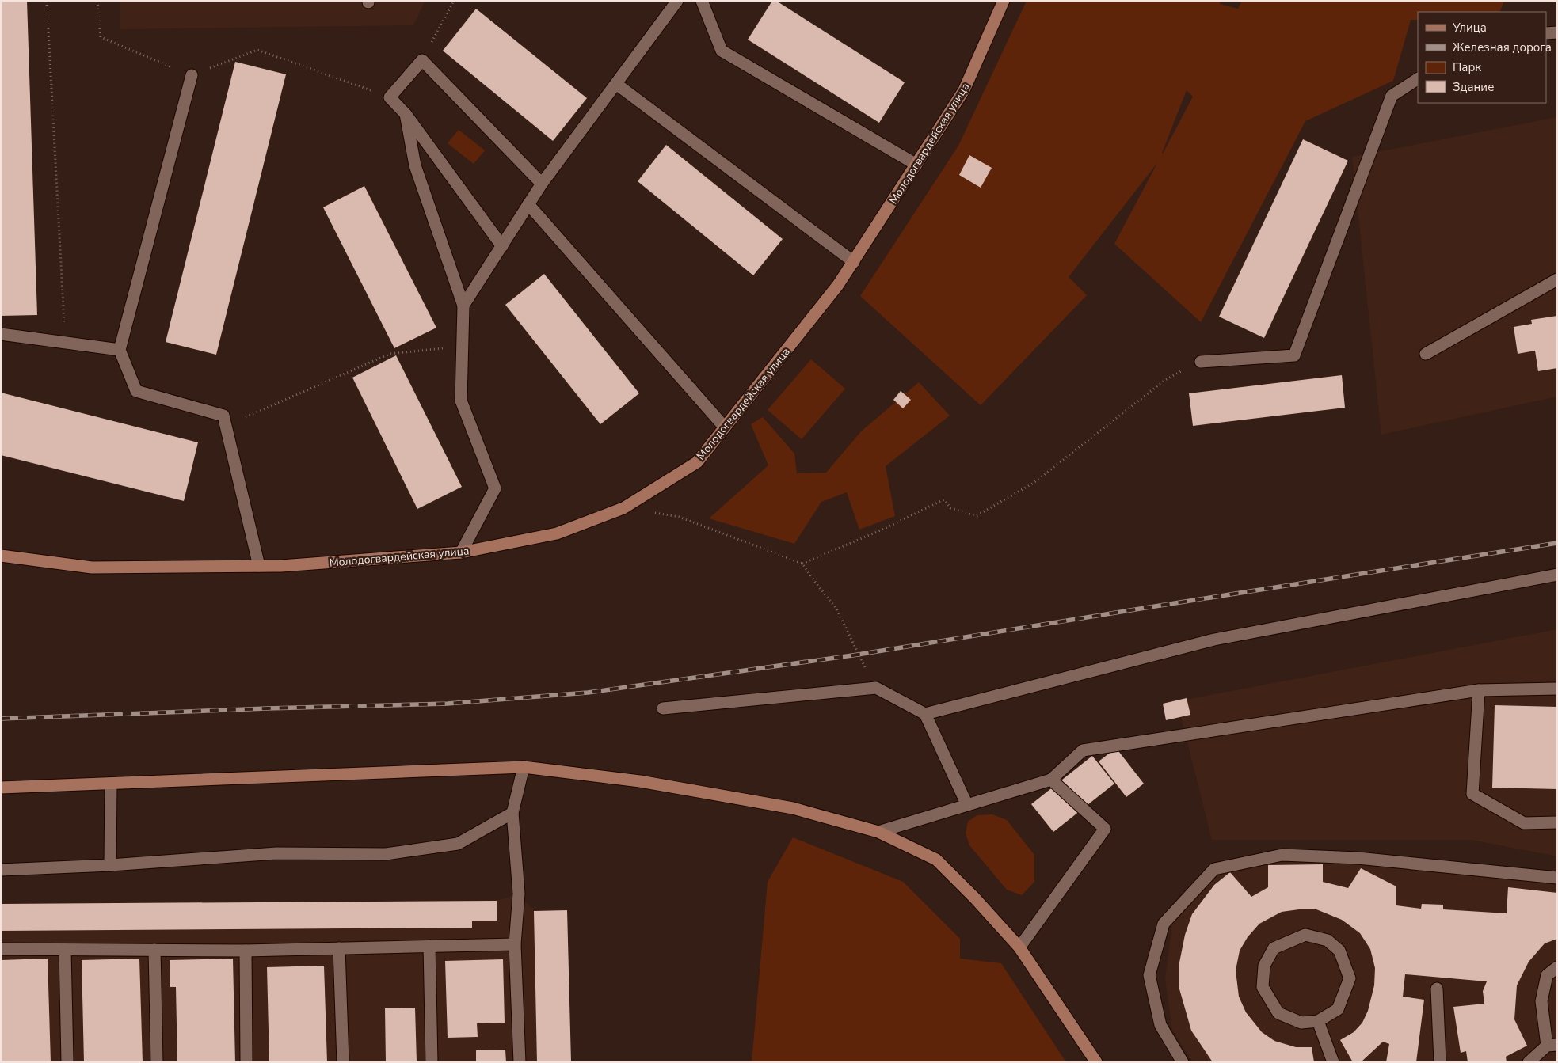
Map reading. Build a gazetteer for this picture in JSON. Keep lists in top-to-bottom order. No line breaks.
{"streets":{"street":["Молодогвардейская улица"]},"legend":["Улица","Железная дорога","Парк","Здание"]}
